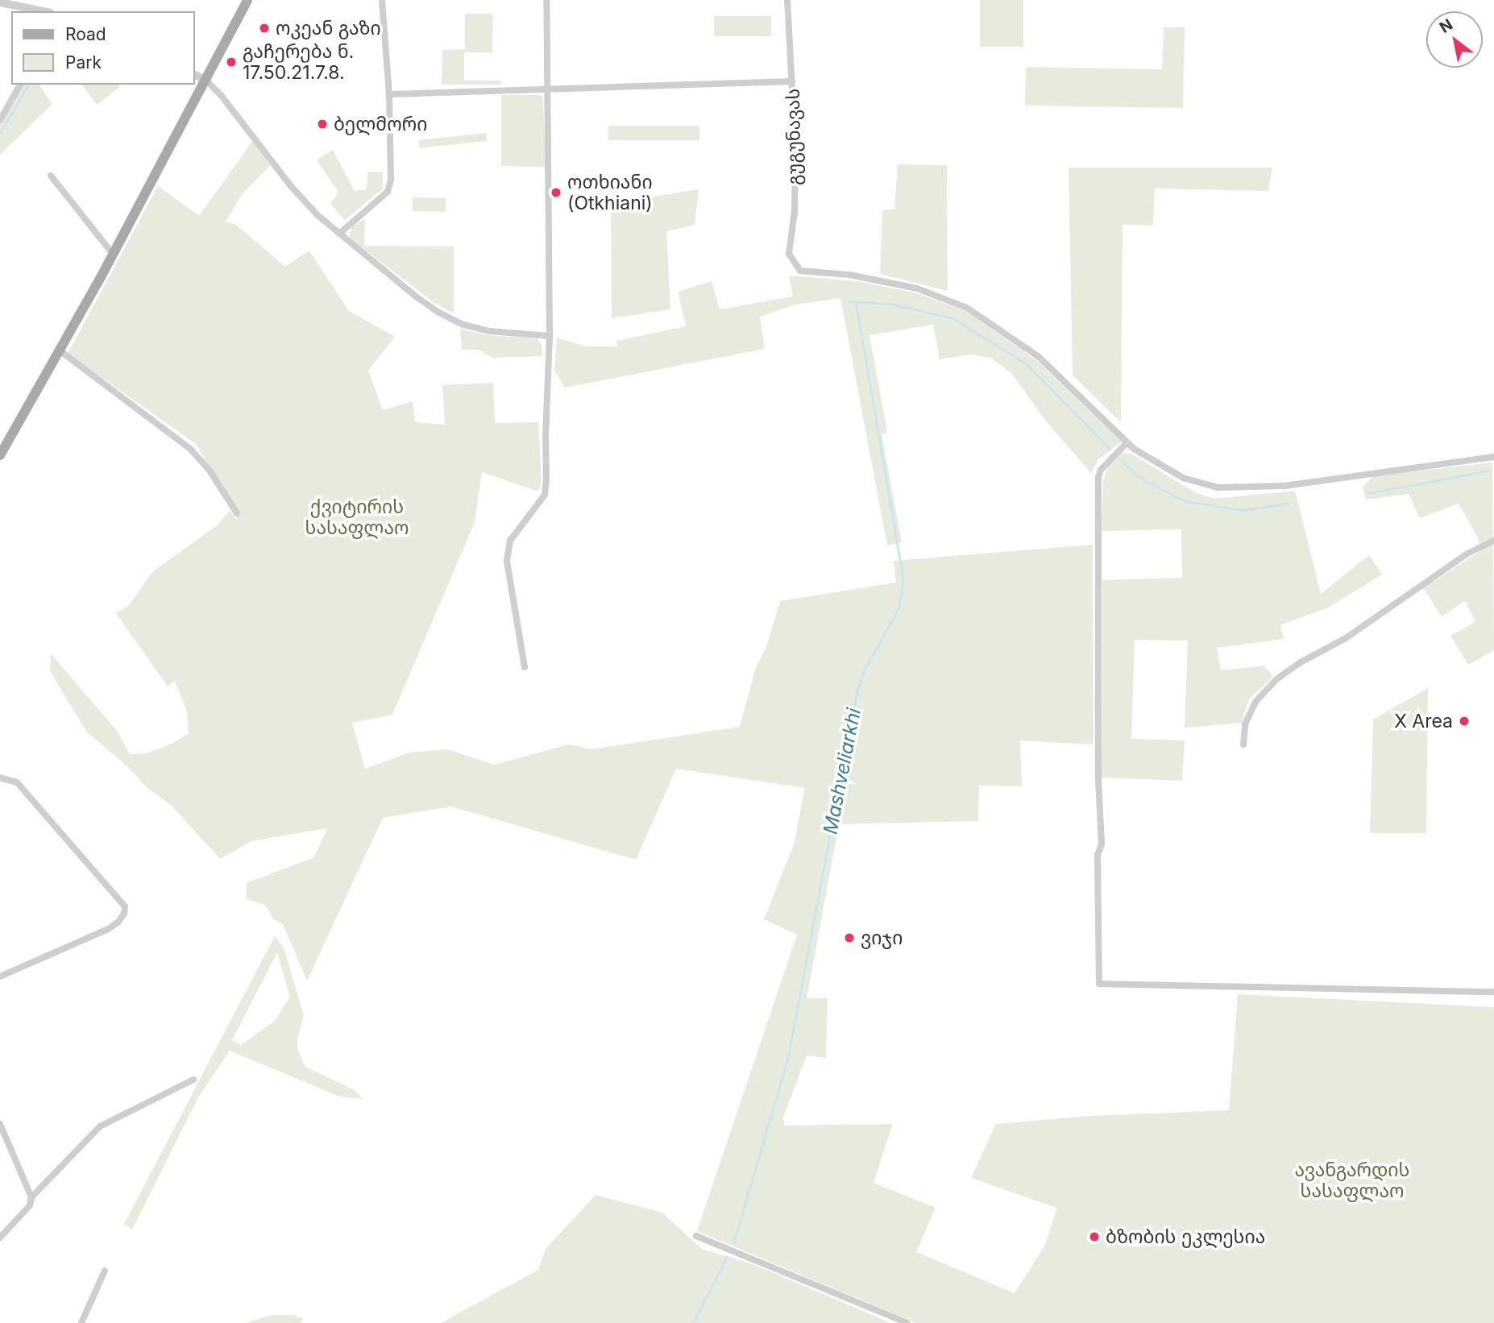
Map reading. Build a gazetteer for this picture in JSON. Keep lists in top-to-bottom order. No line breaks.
{"streets":{"street":["გუგუნავას"]},"water":["Mashveliarkhi"],"parks":["ქვიტირის სასაფლაო","ავანგარდის სასაფლაო"],"places":["ოკეან გაზი","გაჩერება ნ. 17.50.21.7.8.","ბელმორი","ოთხიანი (Otkhiani)","X Area","ვიჯი","ბზობის ეკლესია"],"legend":["Road","Park"],"north":"top left"}
